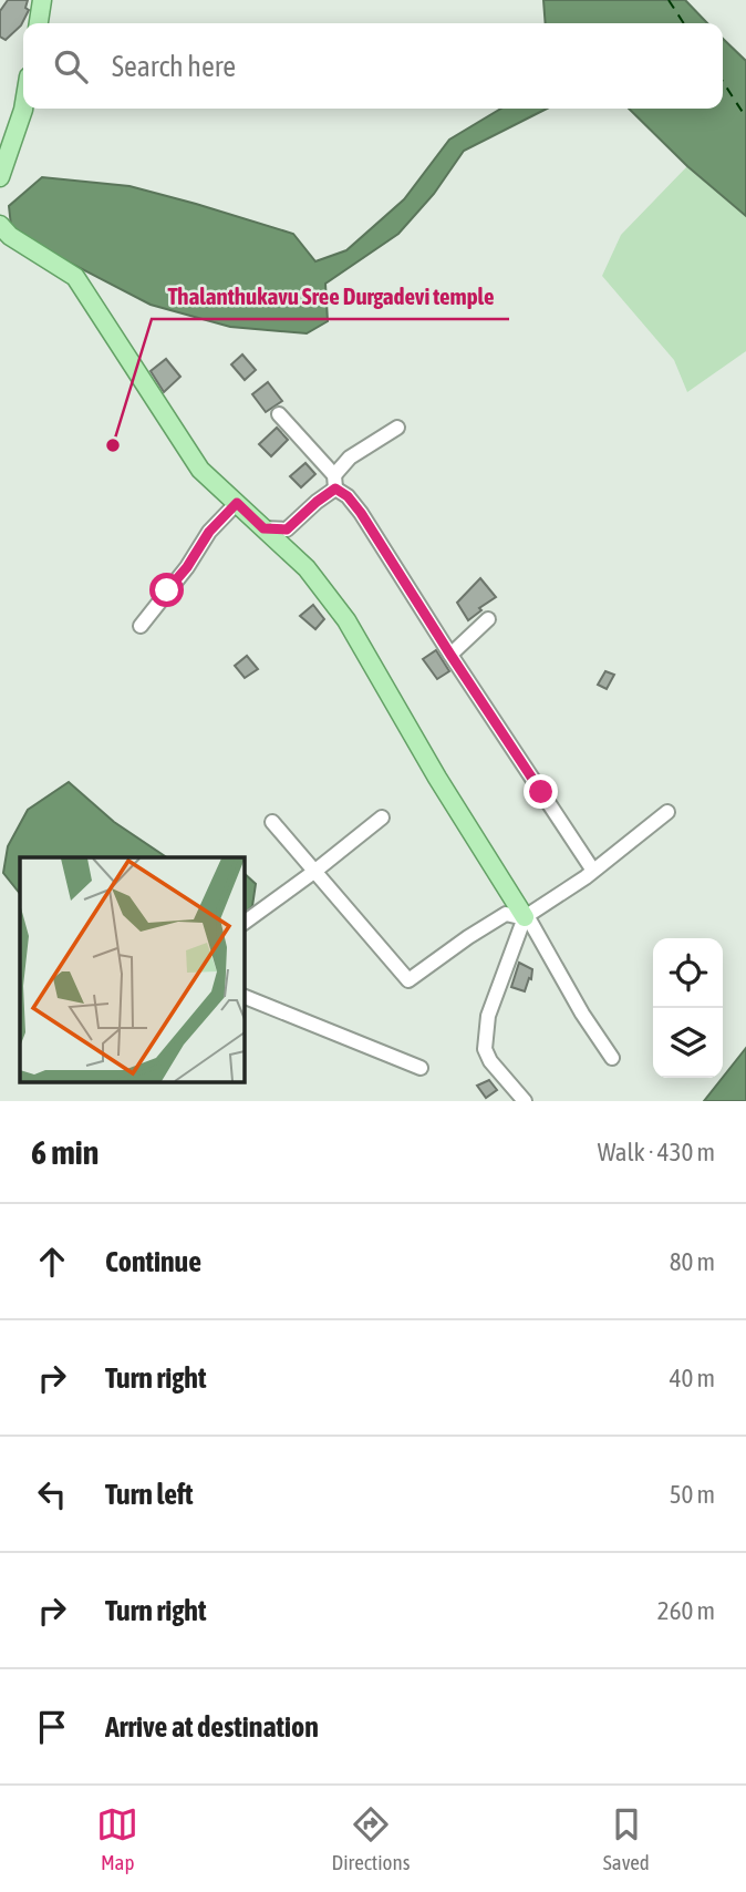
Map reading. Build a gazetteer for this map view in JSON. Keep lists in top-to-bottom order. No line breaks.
{"places":["Thalanthukavu Sree Durgadevi temple"],"page":{"search":"Search here","heading":["6 min","Walk · 430 m"],"list":[["Continue","80 m"],["Turn right","40 m"],["Turn left","50 m"],["Turn right","260 m"],"Arrive at destination"],"nav":["Map","Directions","Saved"]}}
